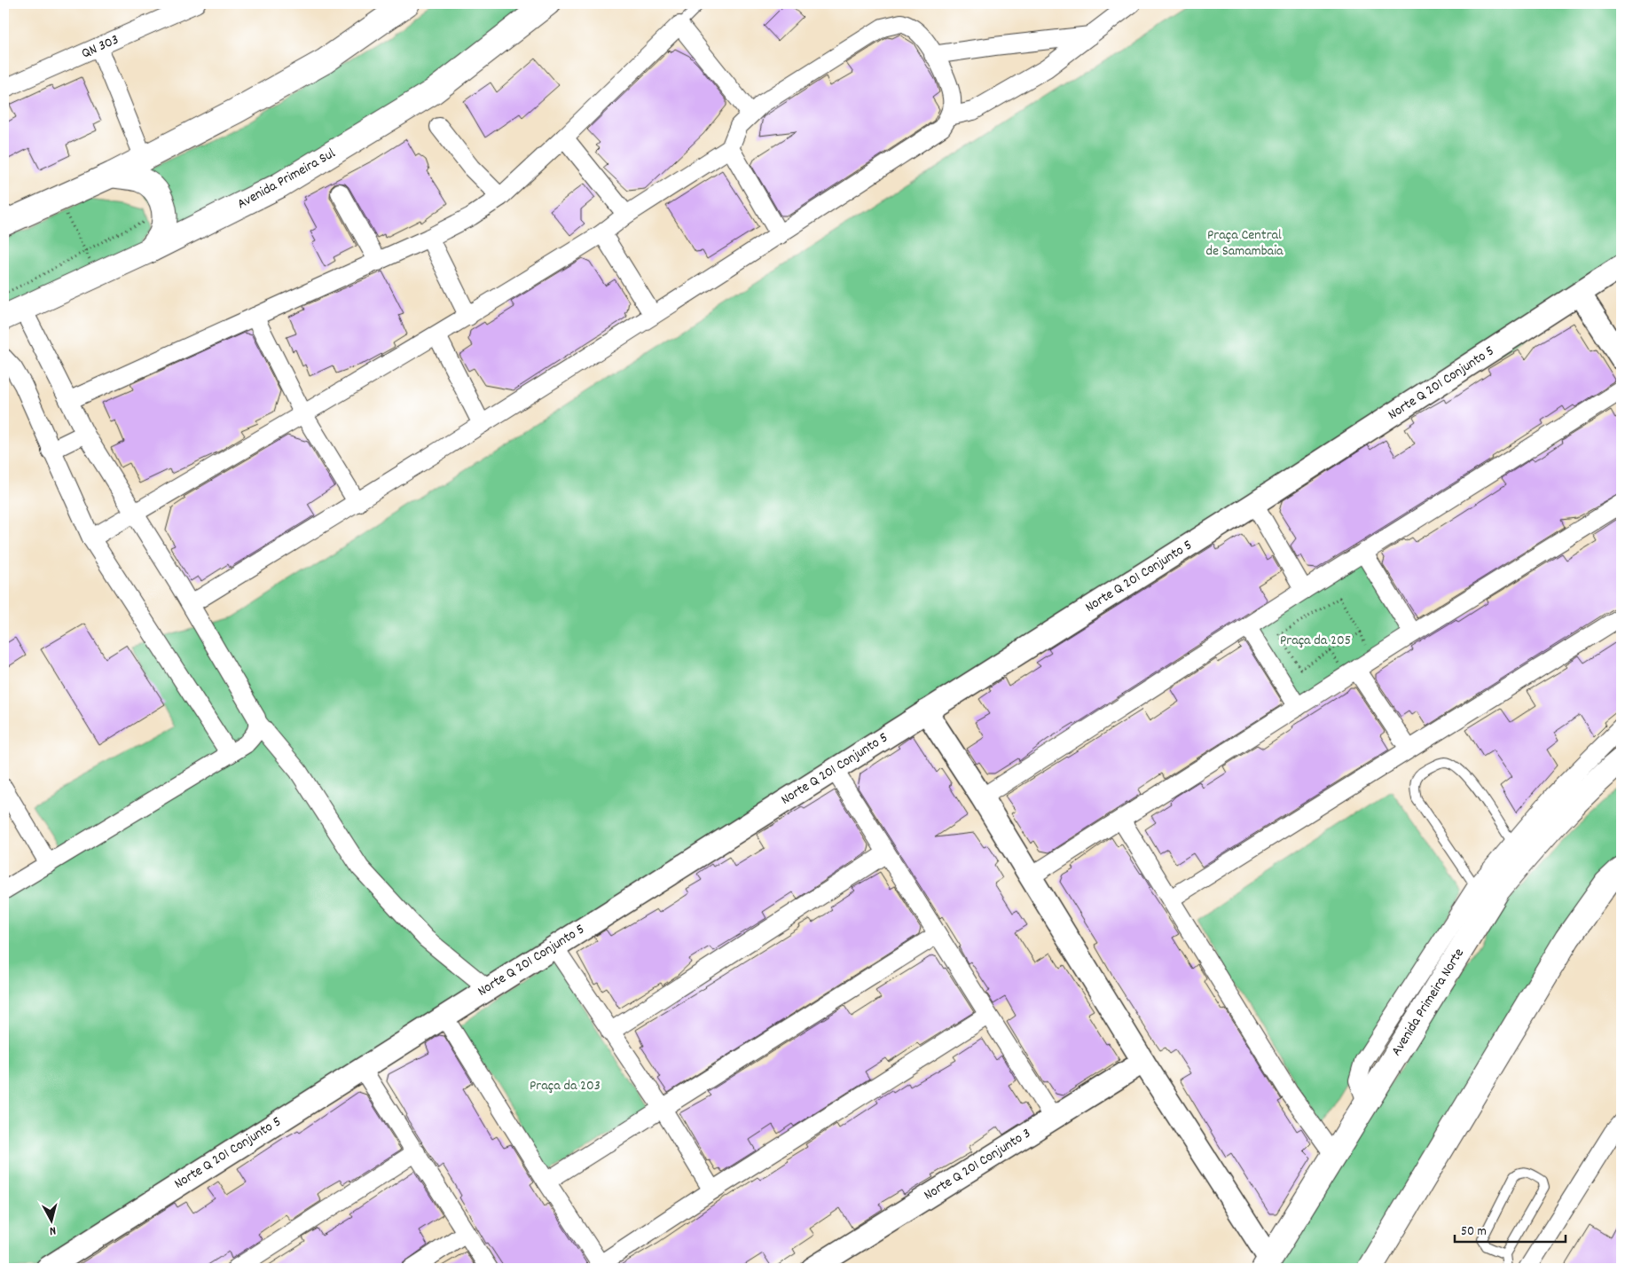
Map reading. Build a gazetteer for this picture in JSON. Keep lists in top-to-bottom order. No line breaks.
{"streets":{"main road":["Avenida Primeira Sul","Avenida Primeira Norte"],"street":["QN 303","Norte Q 201 Conjunto 5","Norte Q 201 Conjunto 3"]},"parks":["Praça Central de Samambaia","Praça da 205","Praça da 203"],"scale_bar":"50 m","north":"bottom"}
